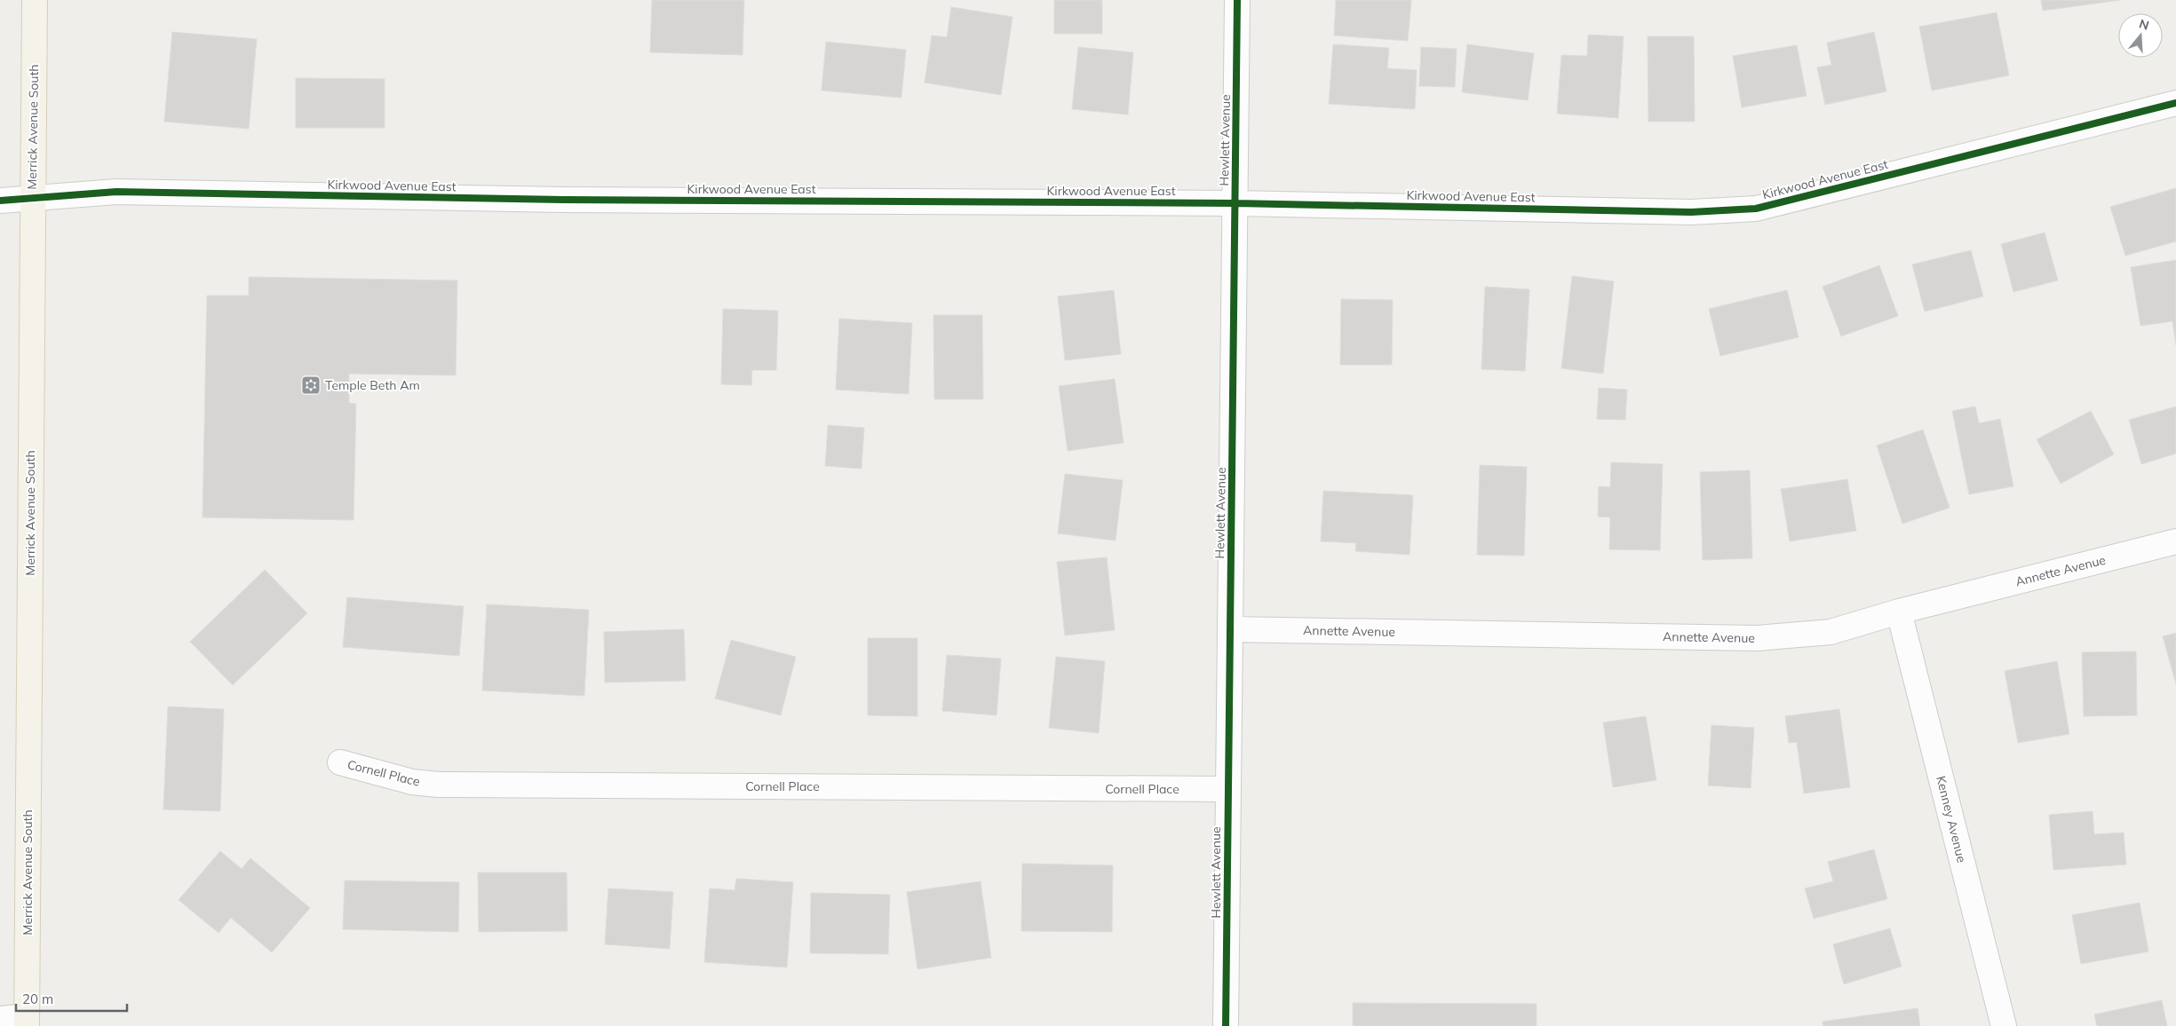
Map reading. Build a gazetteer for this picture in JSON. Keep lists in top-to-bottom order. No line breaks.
{"streets":{"main road":["Merrick Avenue South"],"street":["Hewlett Avenue","Kirkwood Avenue East","Annette Avenue","Cornell Place","Kenney Avenue"]},"crossings":[["Merrick Avenue South","Kirkwood Avenue East"],["Hewlett Avenue","Kirkwood Avenue East"],["Hewlett Avenue","Annette Avenue"],["Hewlett Avenue","Cornell Place"],["Annette Avenue","Kenney Avenue"]],"places":{"synagogue":["Temple Beth Am"]},"scale_bar":"20 m","north":"top"}
